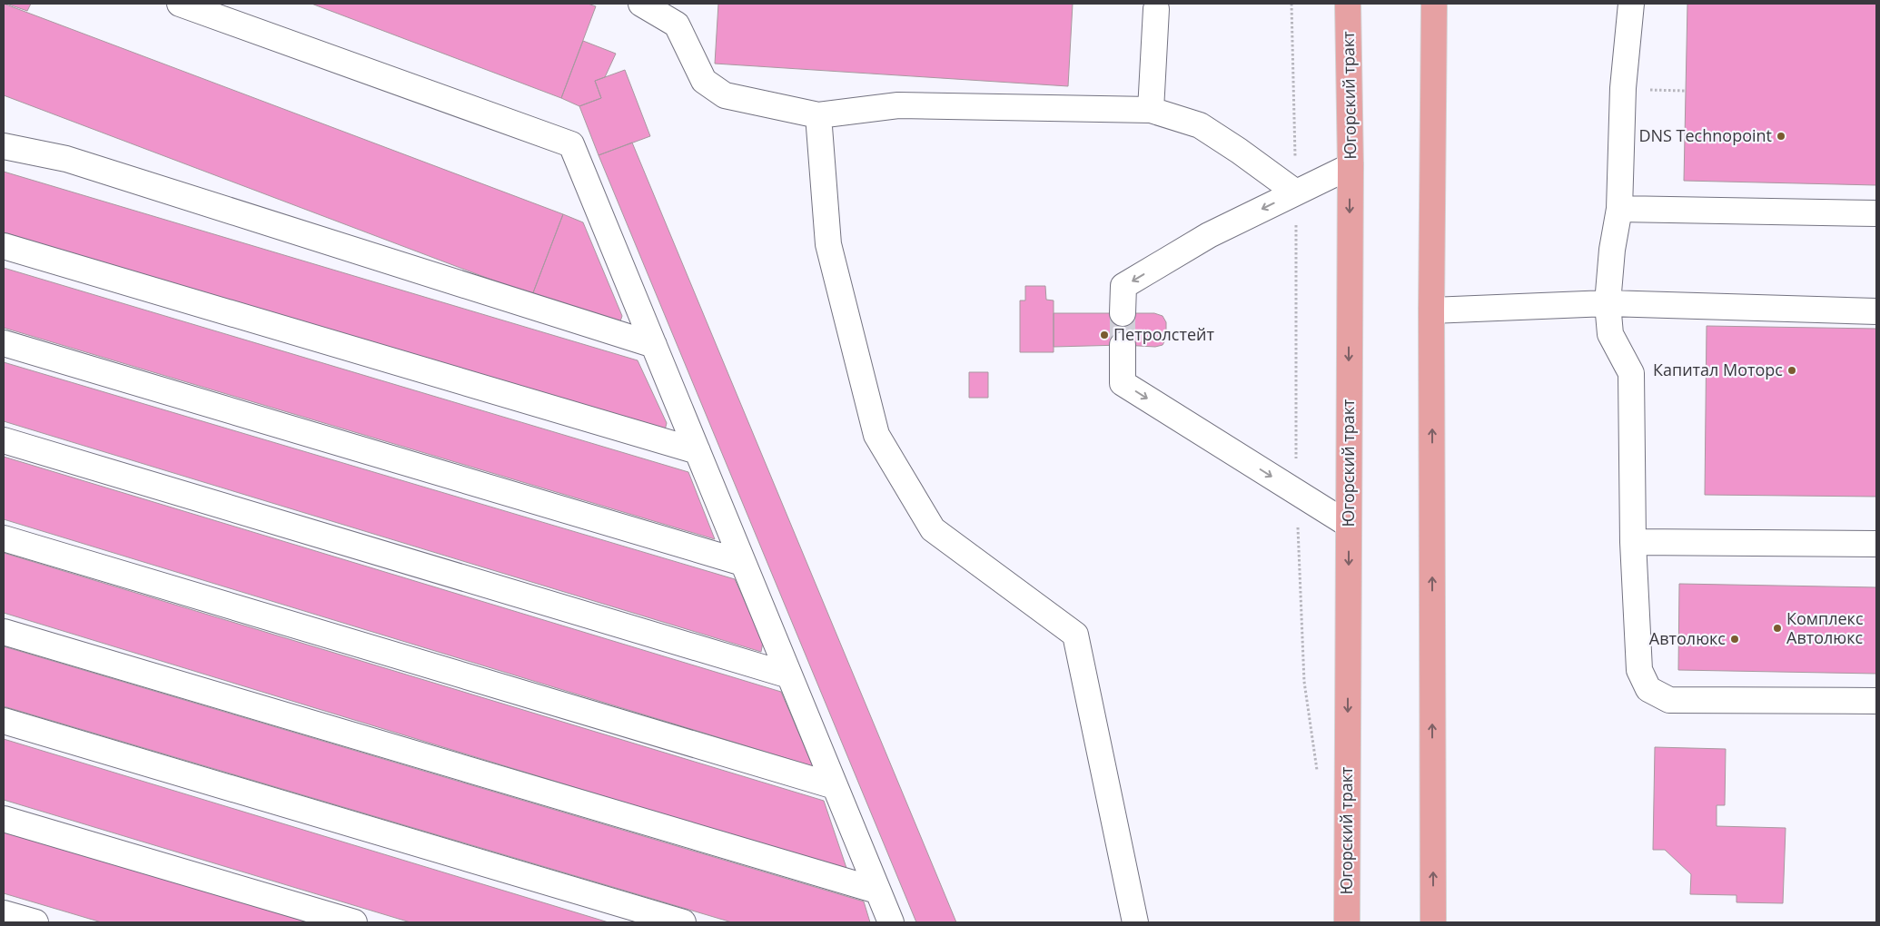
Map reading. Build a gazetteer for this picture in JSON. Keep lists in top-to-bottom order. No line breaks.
{"streets":{"main road":["Югорский тракт"]},"places":["DNS Technopoint","Петролстейт","Капитал Моторс","Комплекс Автолюкс","Автолюкс"]}
